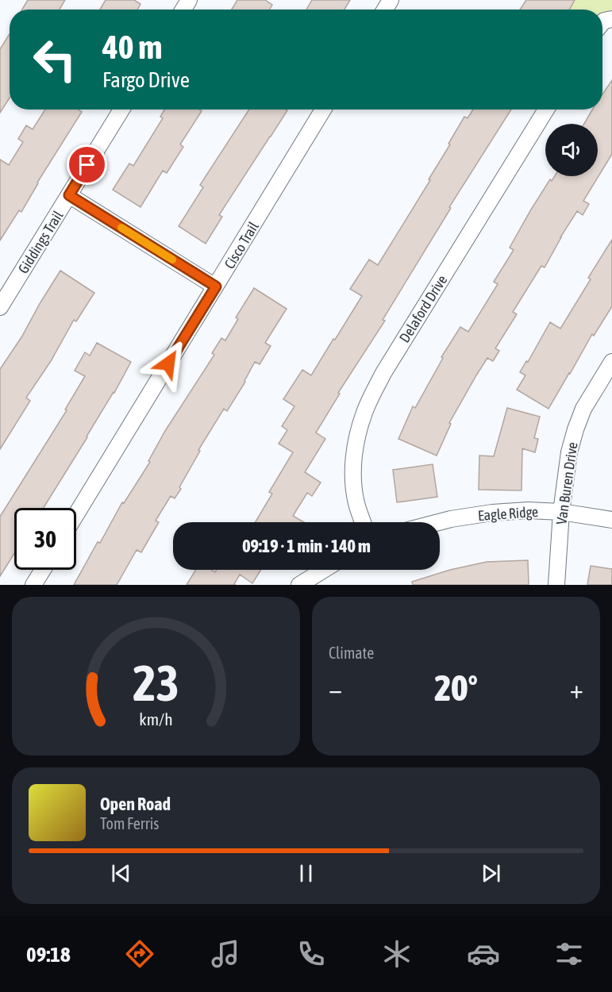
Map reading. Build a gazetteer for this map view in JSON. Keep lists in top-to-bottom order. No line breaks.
{"streets":{"street":["Giddings Trail","Cisco Trail","Delaford Drive","Van Buren Drive","Eagle Ridge"]},"crossings":[["Van Buren Drive","Eagle Ridge"]],"page":{"turn":["40 m","Fargo Drive"],"limit":"30","trip":"09:19 · 1 min · 140 m","tile":"Climate","heat":["−","20°","+"],"song":["Open Road","Tom Ferris"],"tabs":"09:18","gauge":["23","km/h"]}}
